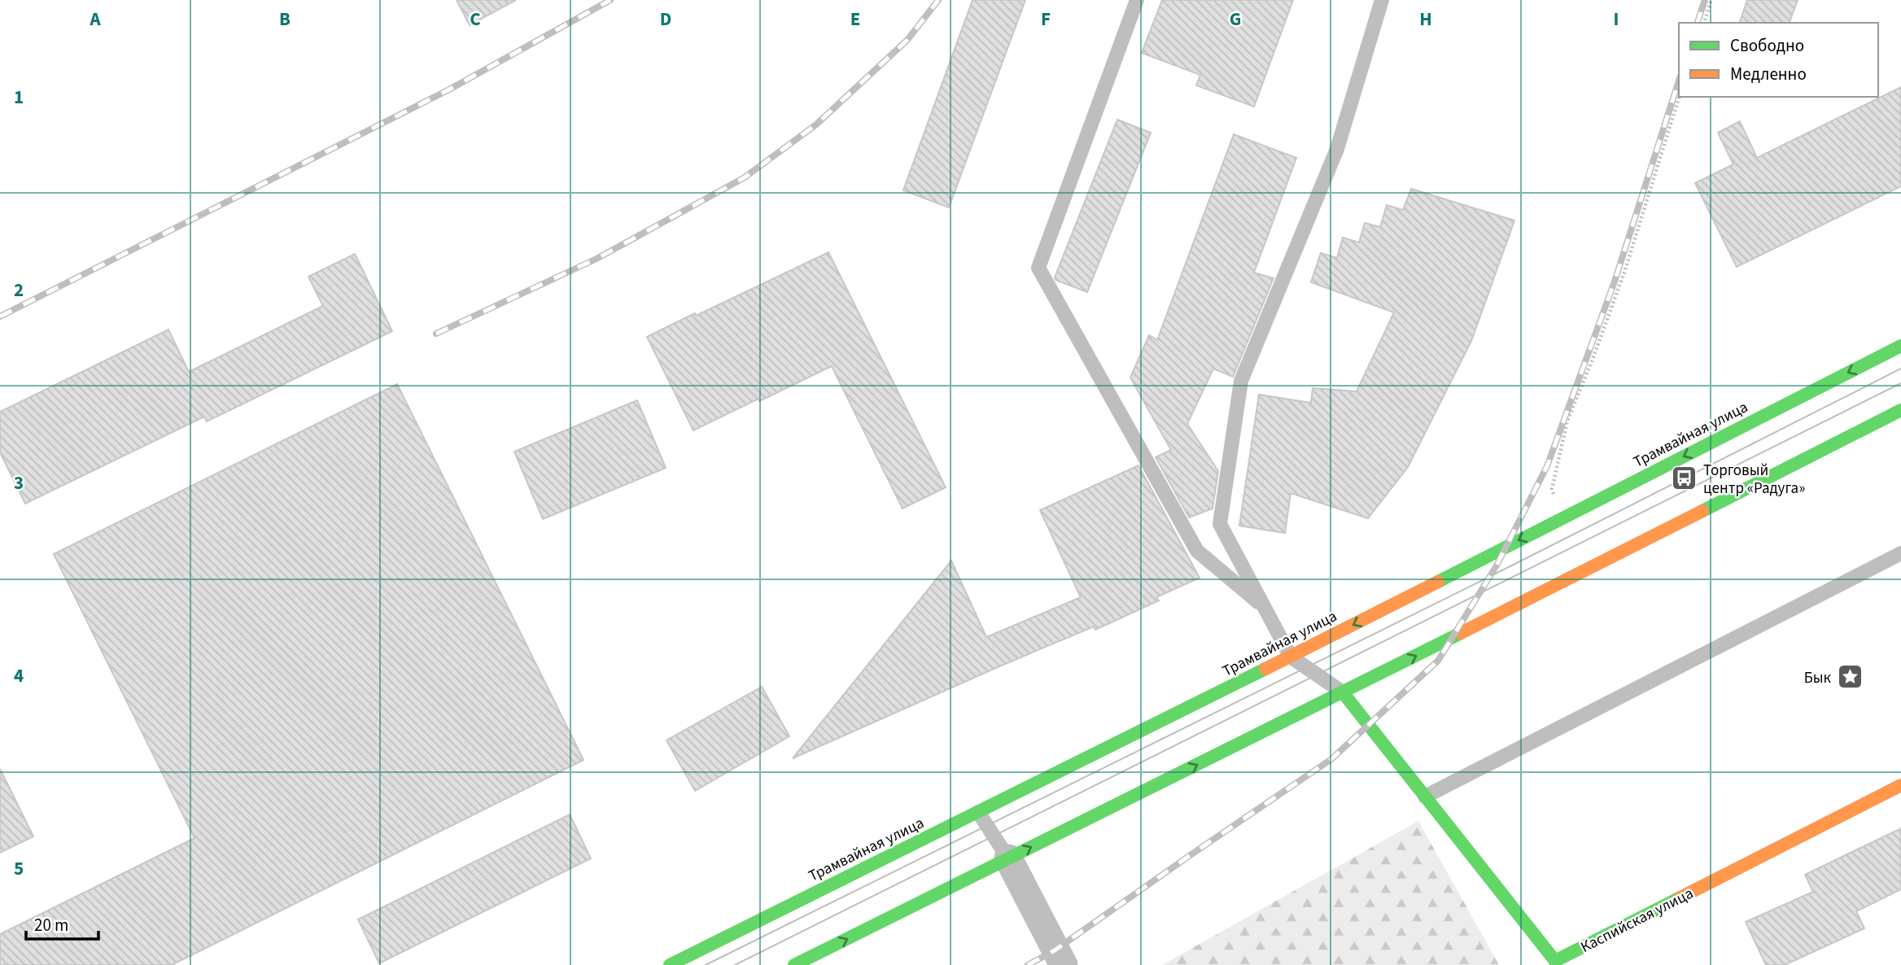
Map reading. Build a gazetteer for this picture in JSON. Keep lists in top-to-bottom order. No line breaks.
{"streets":{"main road":["Трамвайная улица","Каспийская улица"]},"places":{"bus stop":["Торговый центр «Радуга»"],"place":["Бык"]},"legend":["Свободно","Медленно"],"scale_bar":"20 m","grid":{"columns":["A","B","C","D","E","F","G","H","I"],"rows":["1","2","3","4","5"]}}
